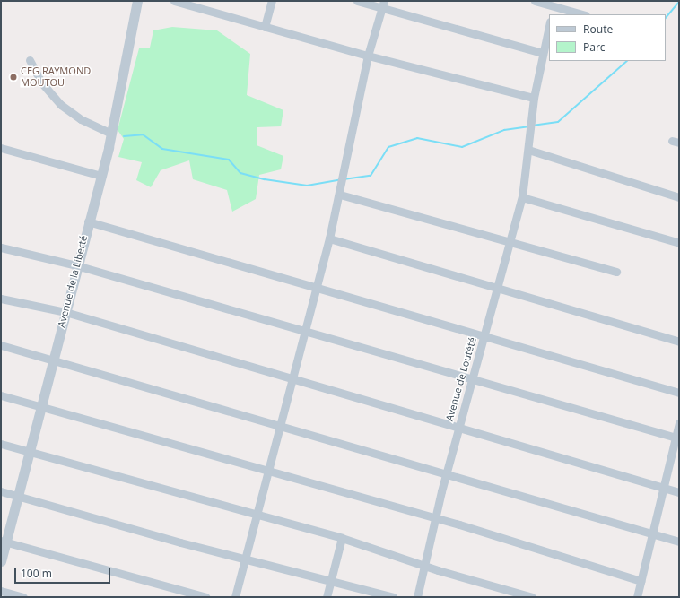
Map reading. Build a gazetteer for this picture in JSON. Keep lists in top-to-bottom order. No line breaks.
{"streets":{"street":["Avenue de la Liberté","Avenue de Loutété"]},"places":["CEG RAYMOND MOUTOU"],"legend":["Route","Parc"],"scale_bar":"100 m"}
